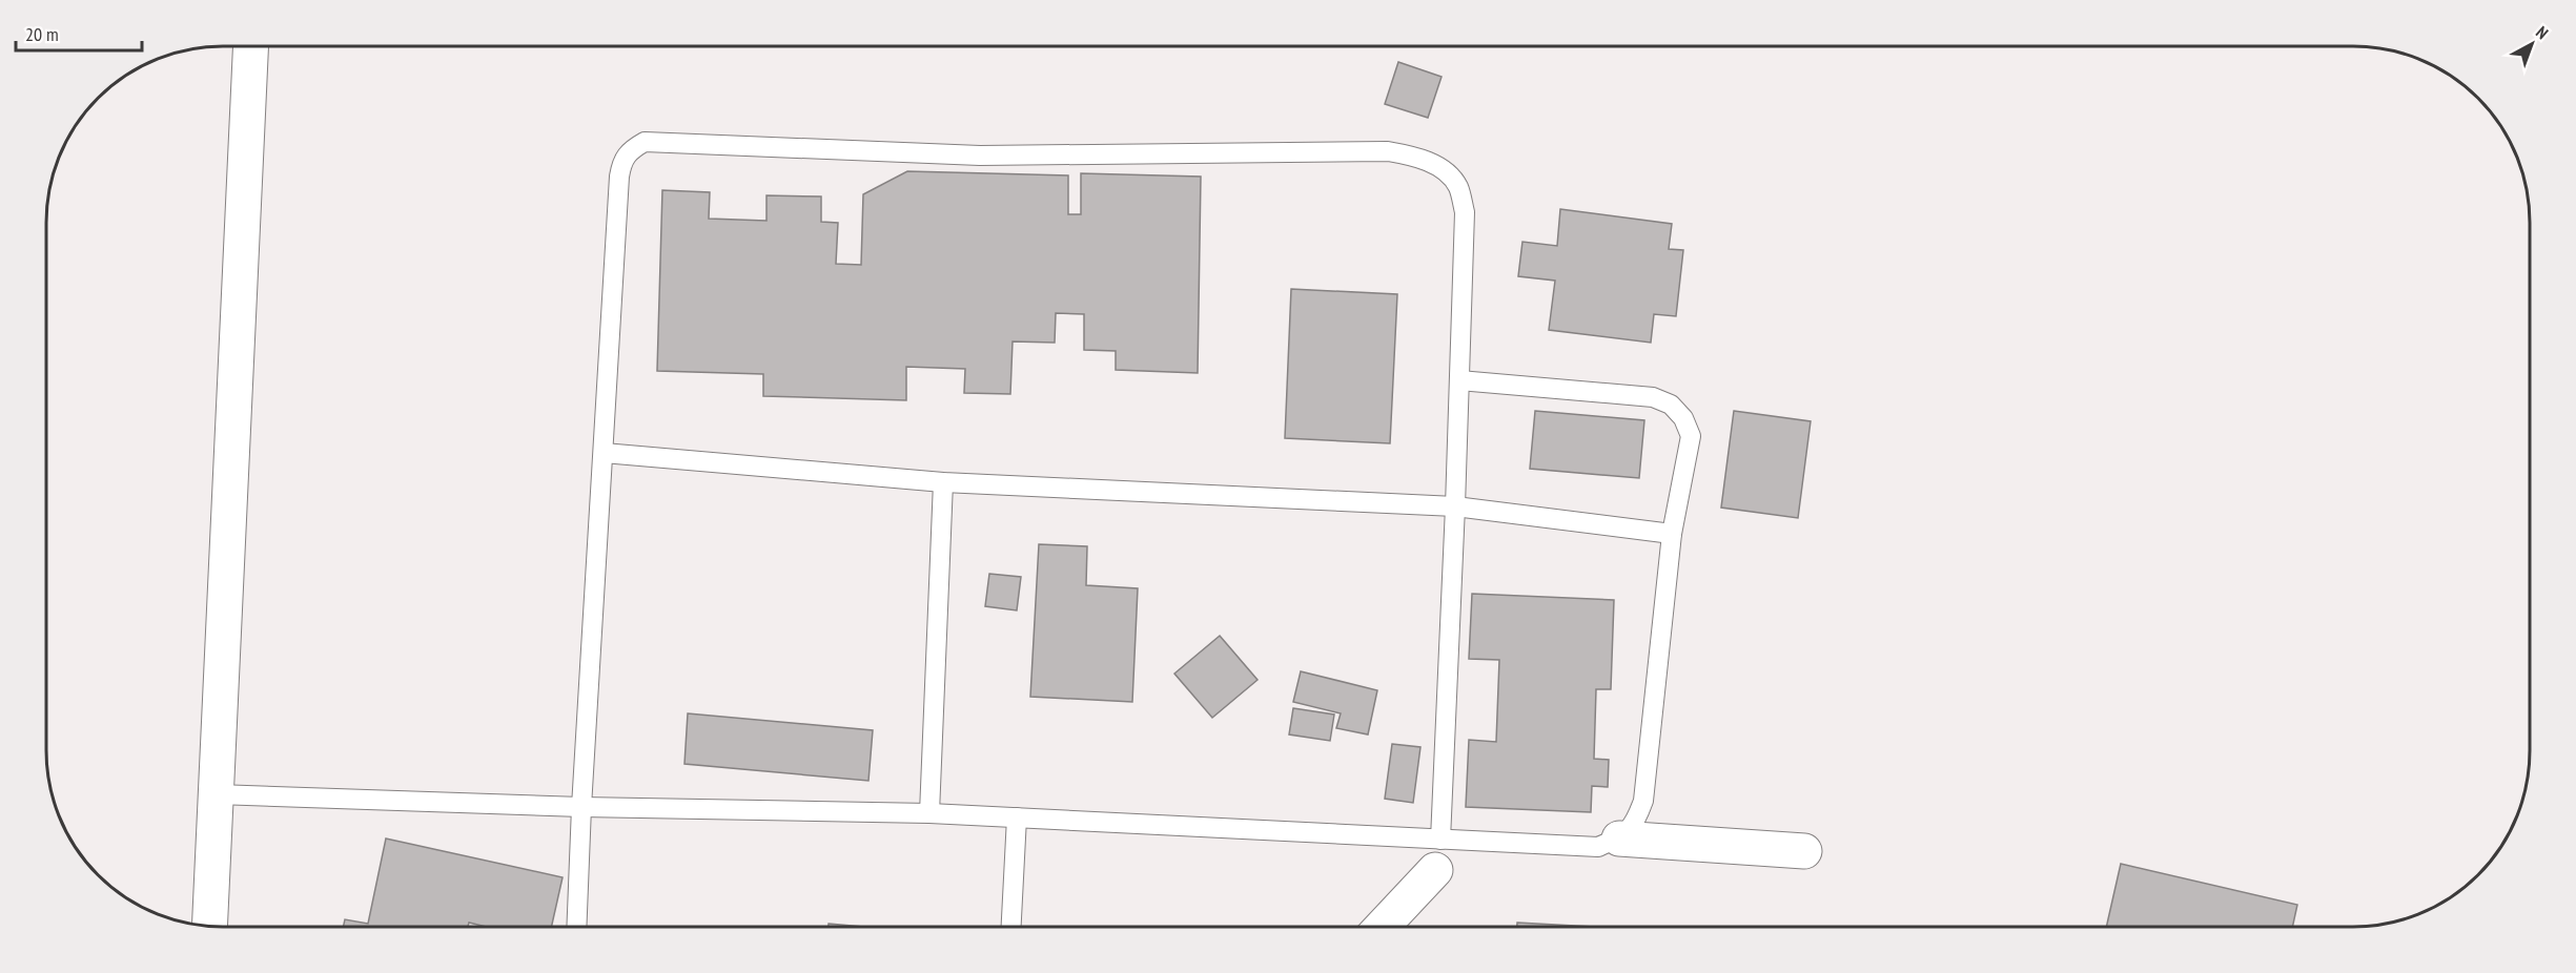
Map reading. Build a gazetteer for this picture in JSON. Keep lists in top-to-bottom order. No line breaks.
{"scale_bar":"20 m","north":"top right"}
